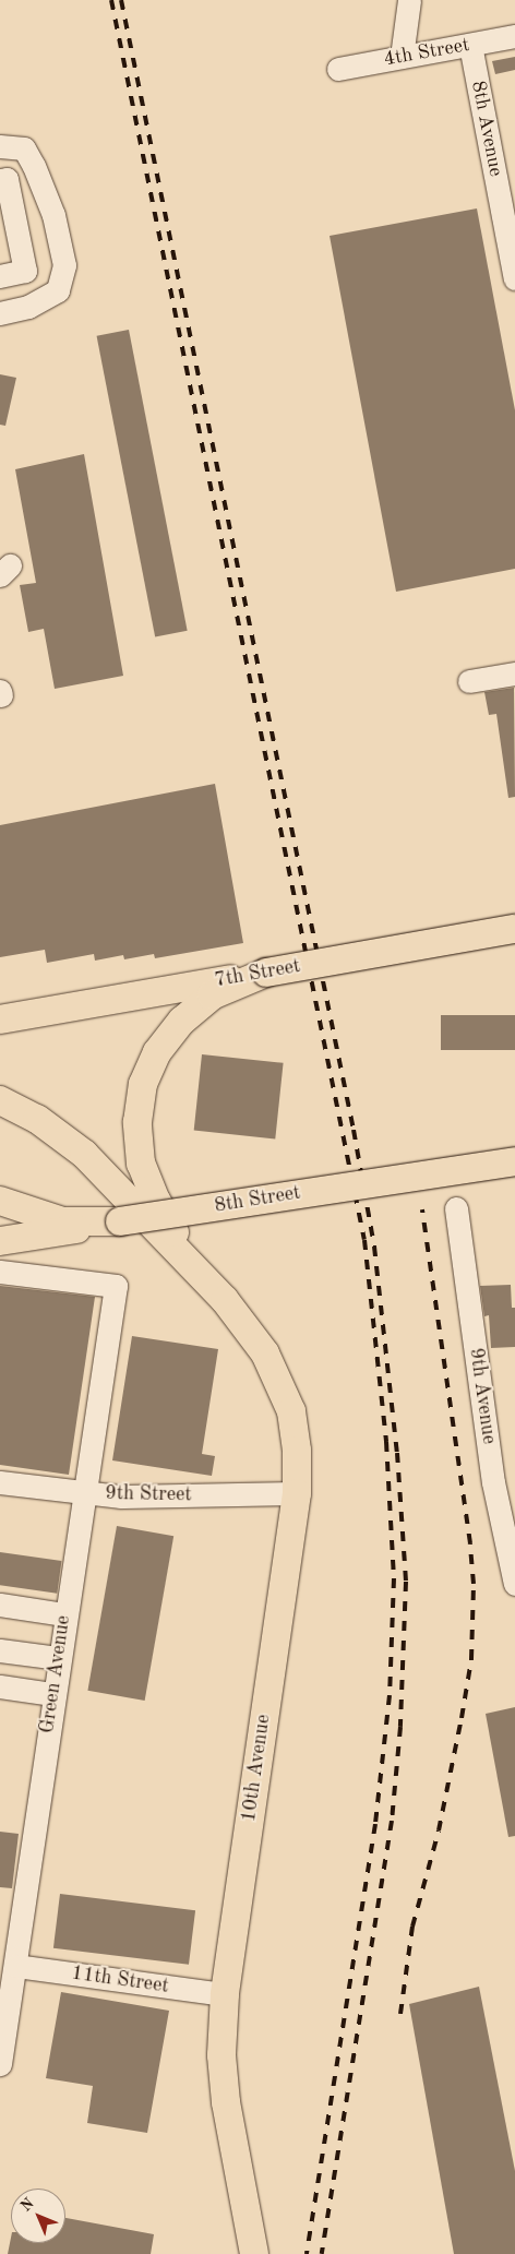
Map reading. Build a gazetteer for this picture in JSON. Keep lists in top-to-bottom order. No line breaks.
{"streets":{"main road":["7th Street","8th Street","10th Avenue"],"street":["4th Street","8th Avenue","9th Avenue","9th Street","Green Avenue","11th Street"]},"crossings":[["4th Street","8th Avenue"],["9th Street","Green Avenue"],["9th Street","10th Avenue"],["Green Avenue","11th Street"],["10th Avenue","11th Street"]],"north":"top left"}
